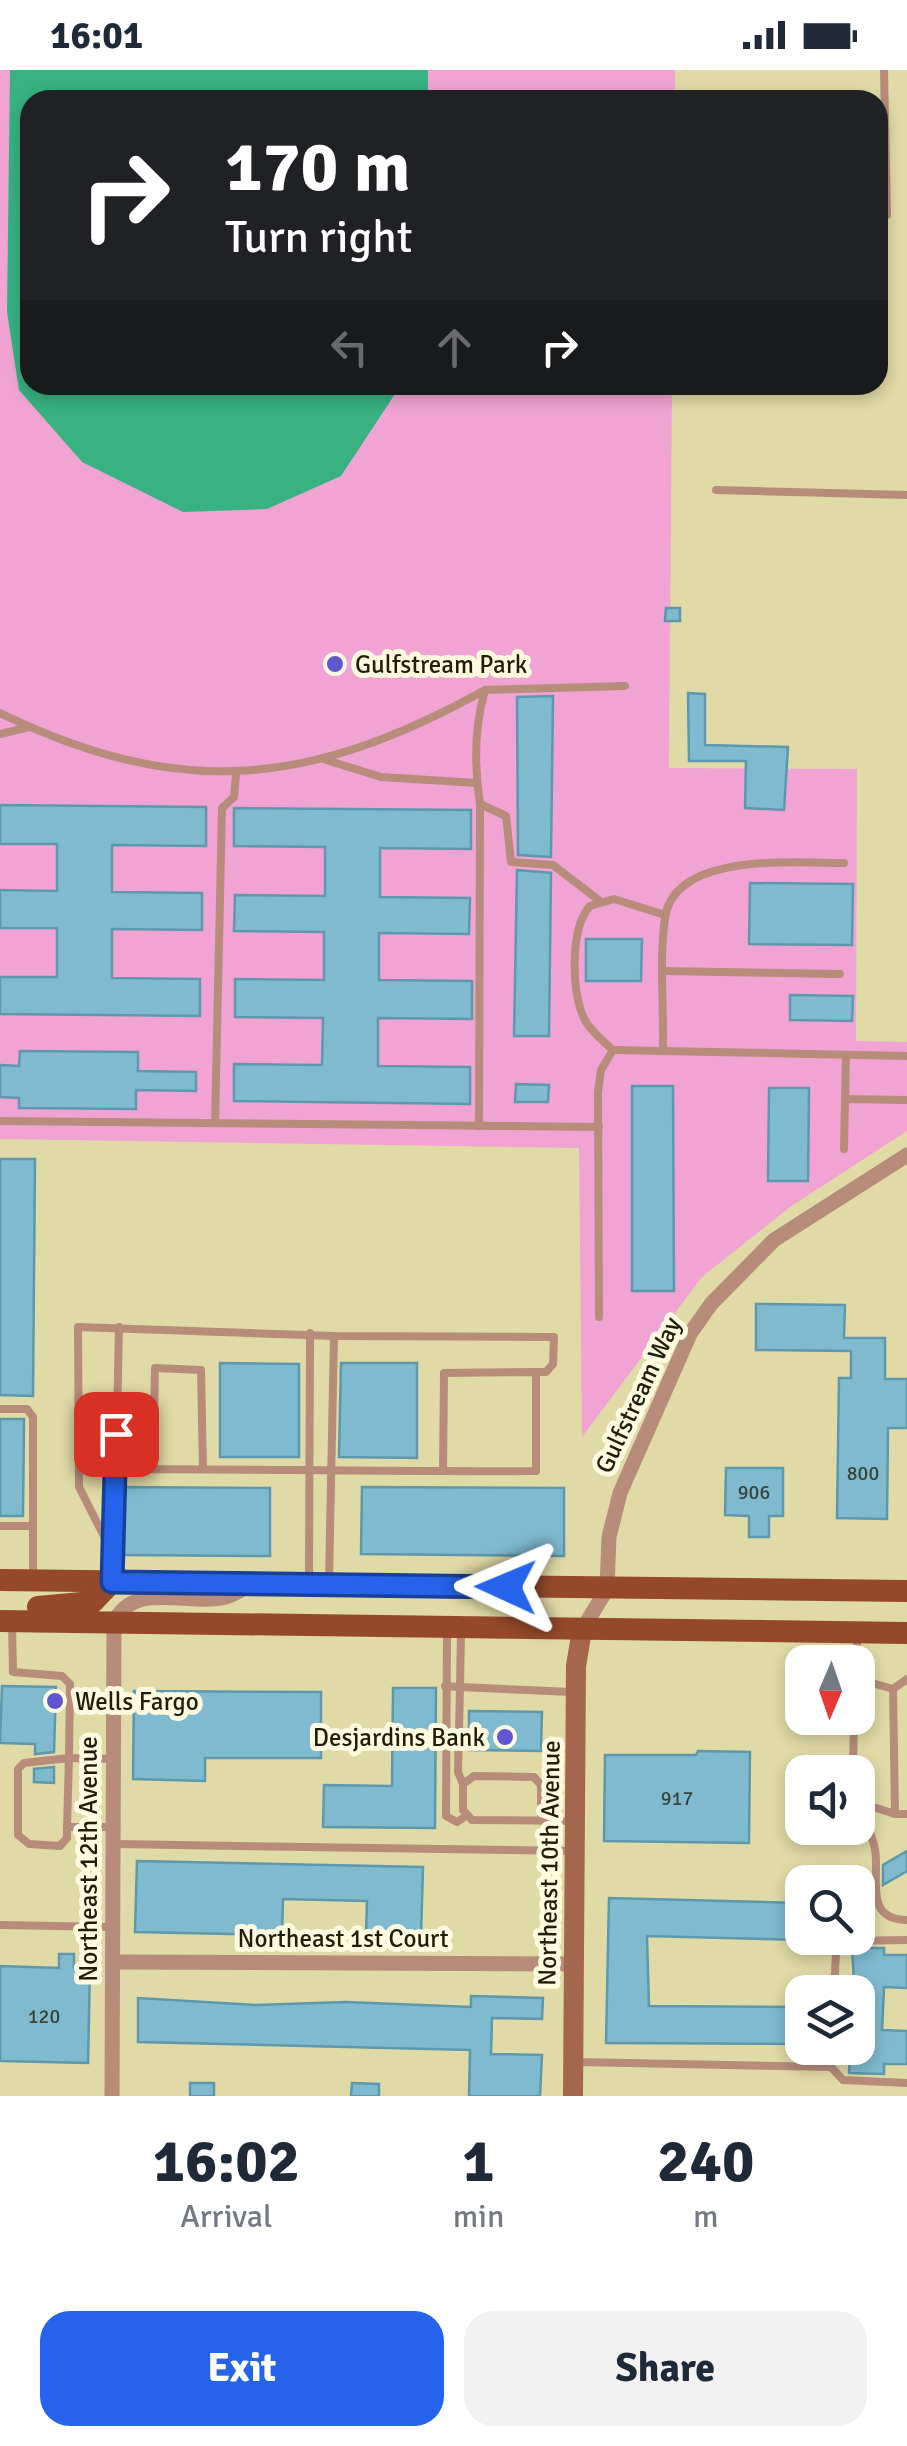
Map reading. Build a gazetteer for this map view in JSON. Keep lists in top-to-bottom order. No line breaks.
{"streets":{"street":["Gulfstream Way","Northeast 12th Avenue","Northeast 10th Avenue","Northeast 1st Court"]},"crossings":[["Gulfstream Way","Northeast 10th Avenue"],["Northeast 12th Avenue","Northeast 1st Court"],["Northeast 10th Avenue","Northeast 1st Court"]],"places":["Gulfstream Park","Wells Fargo","Desjardins Bank"],"house_numbers":["800","906","917","120"],"north":"bottom","page":{"status":"16:01","turn":["170 m","Turn right"],"eta":["16:02","Arrival","1","min","240","m"],"buttons":["Exit","Share"]}}
